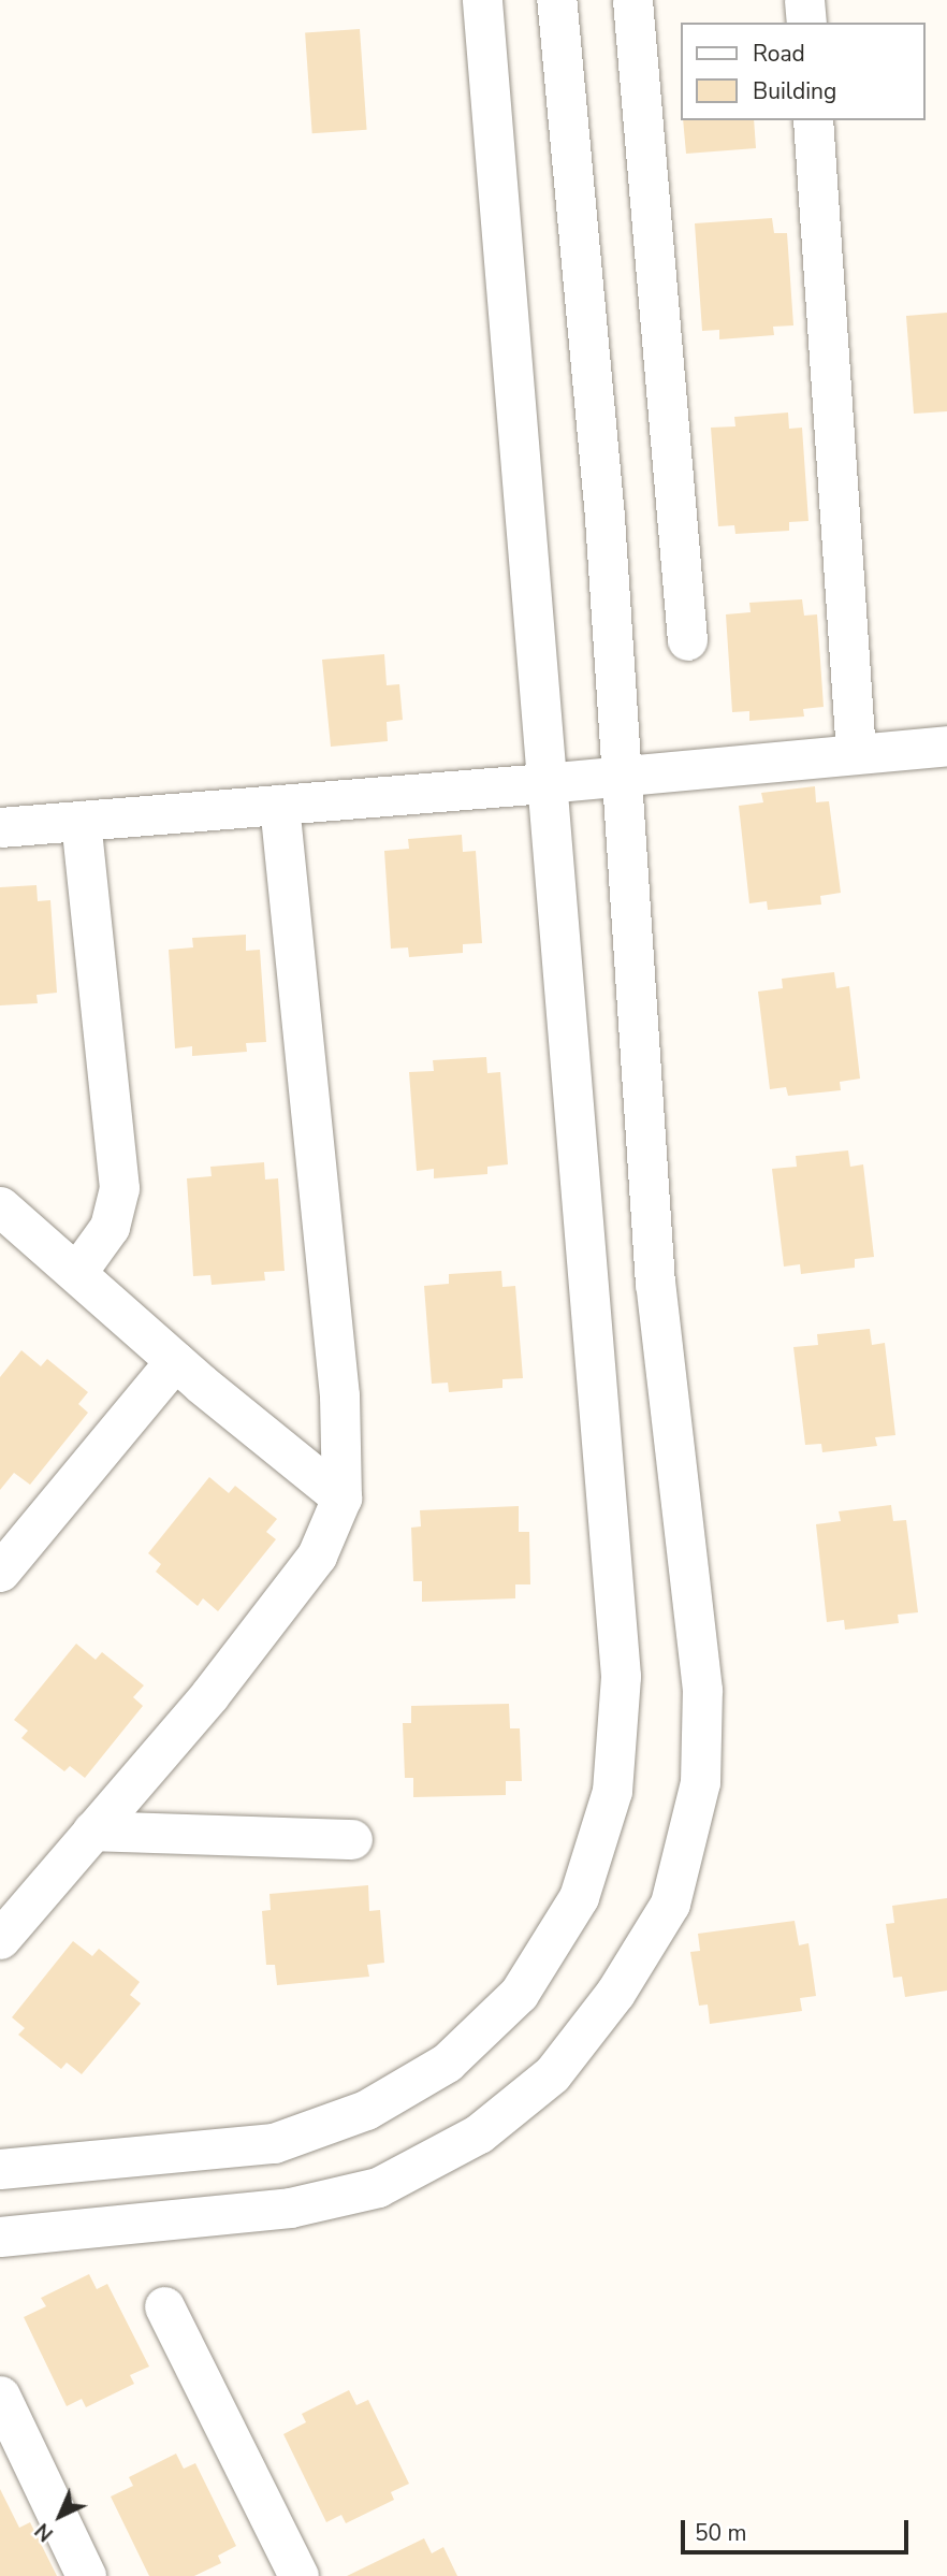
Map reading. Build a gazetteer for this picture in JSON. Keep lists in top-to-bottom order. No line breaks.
{"legend":["Road","Building"],"scale_bar":"50 m","north":"bottom left"}
